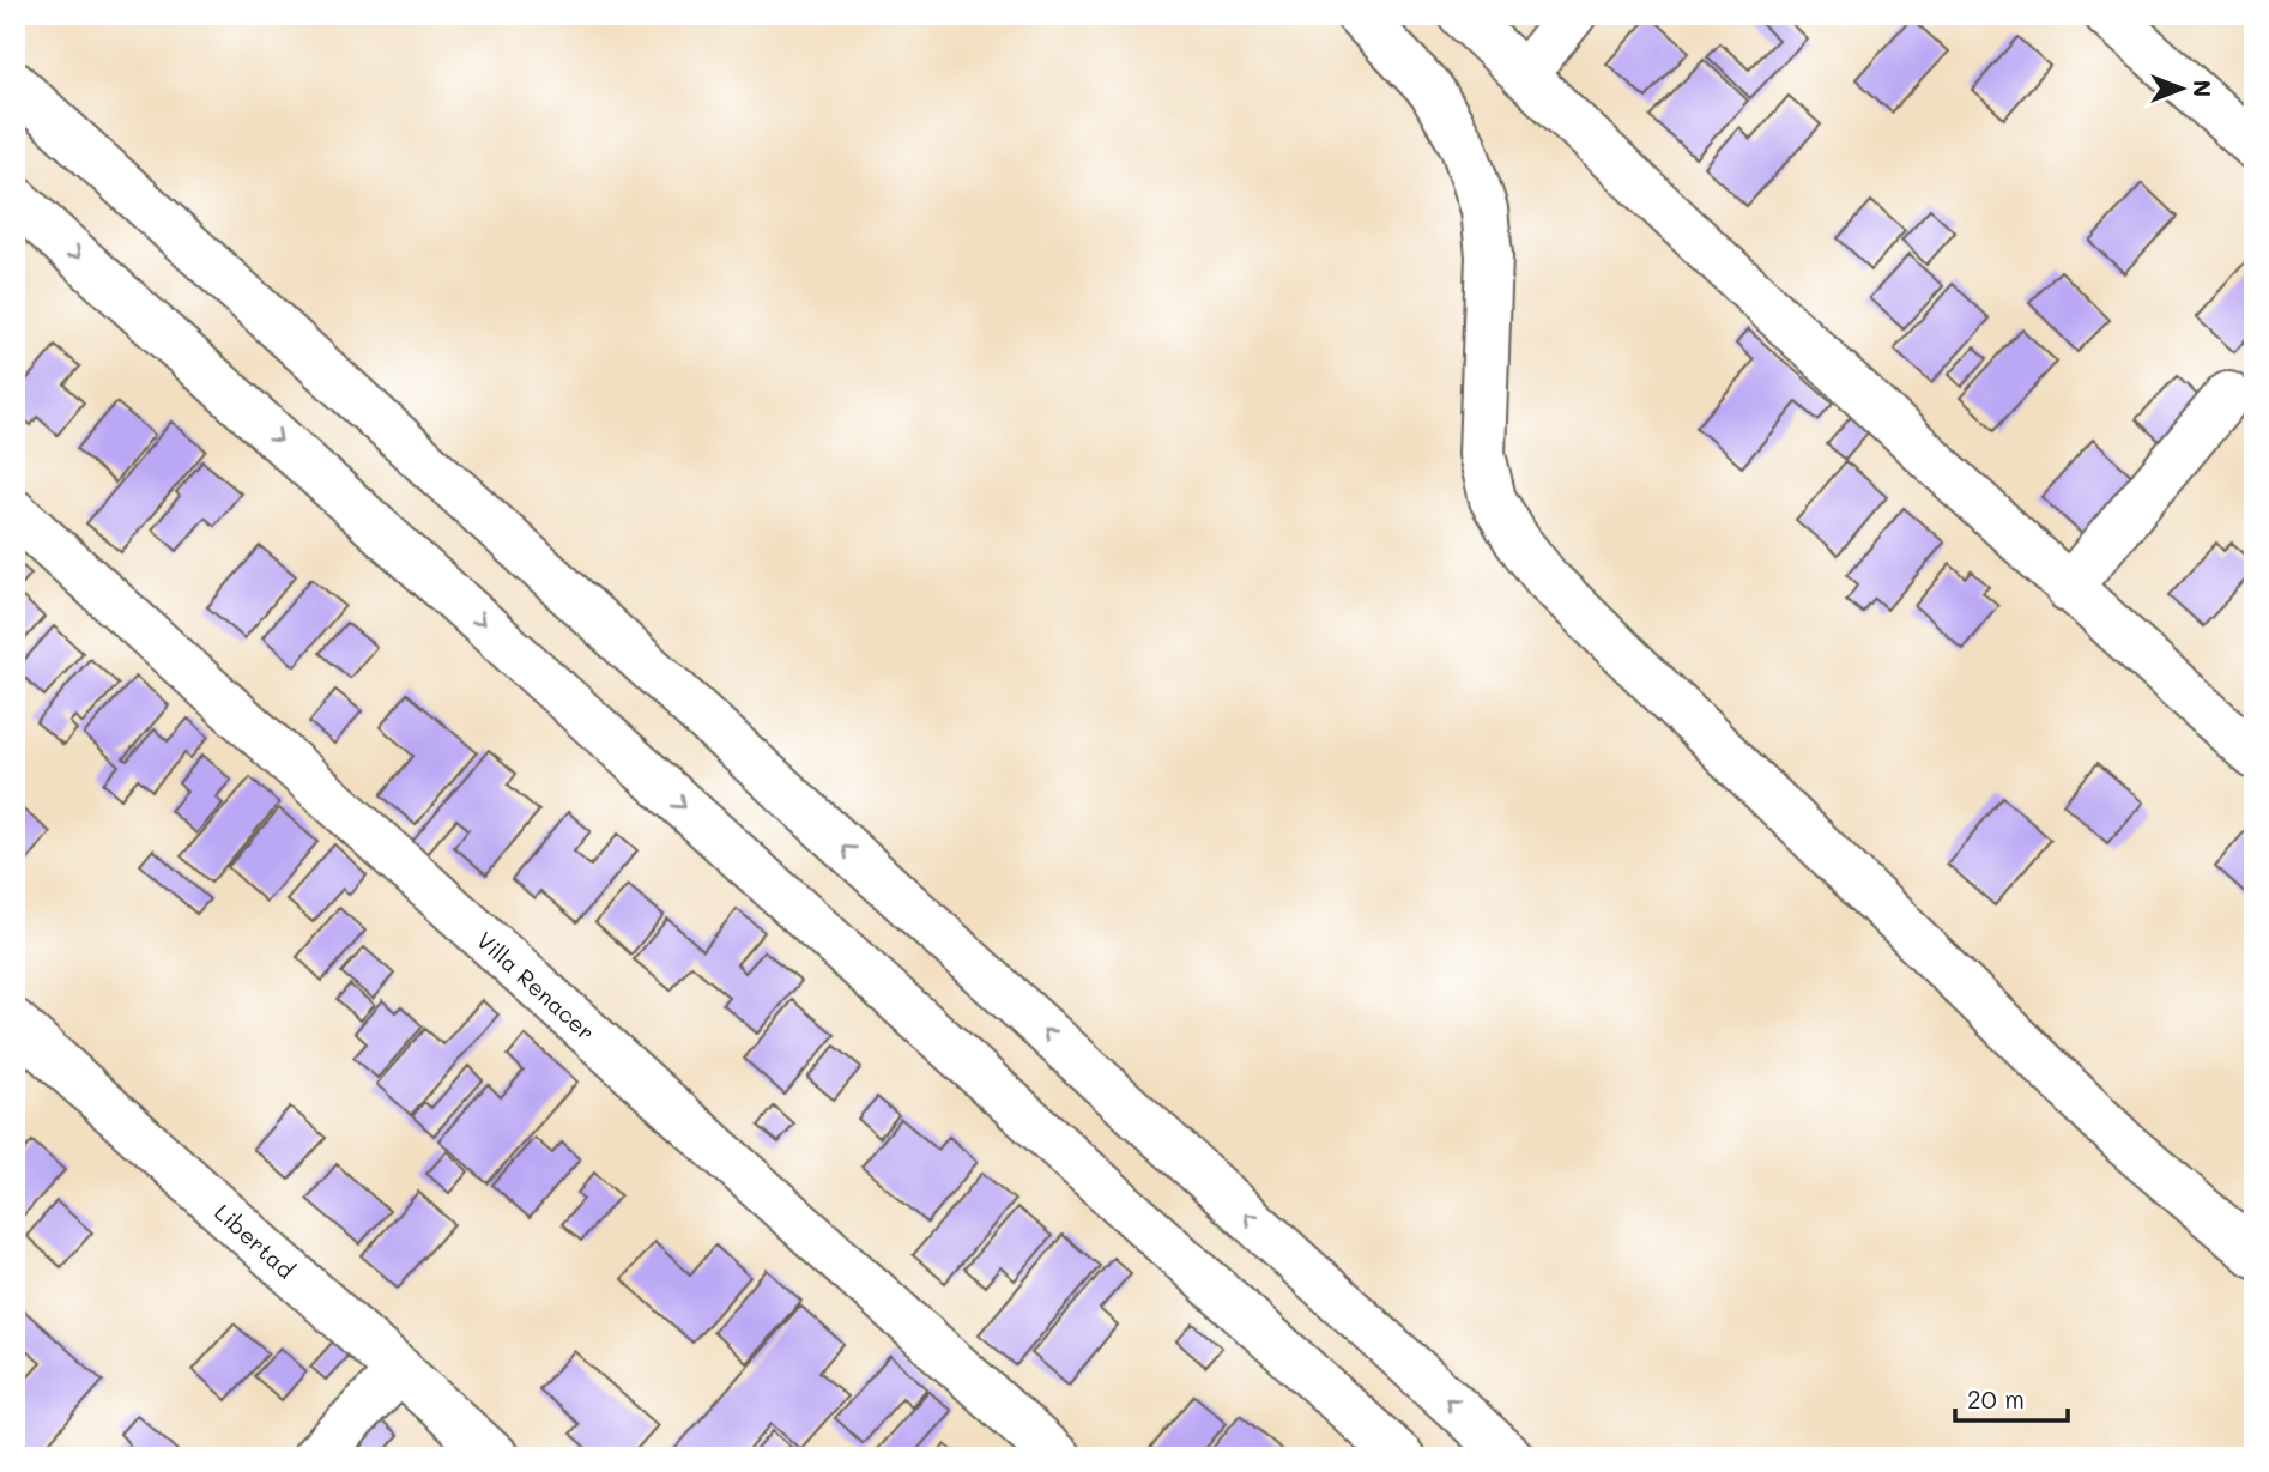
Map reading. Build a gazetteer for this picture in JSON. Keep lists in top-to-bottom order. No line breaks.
{"streets":{"street":["Villa Renacer","Libertad"]},"scale_bar":"20 m","north":"right"}
